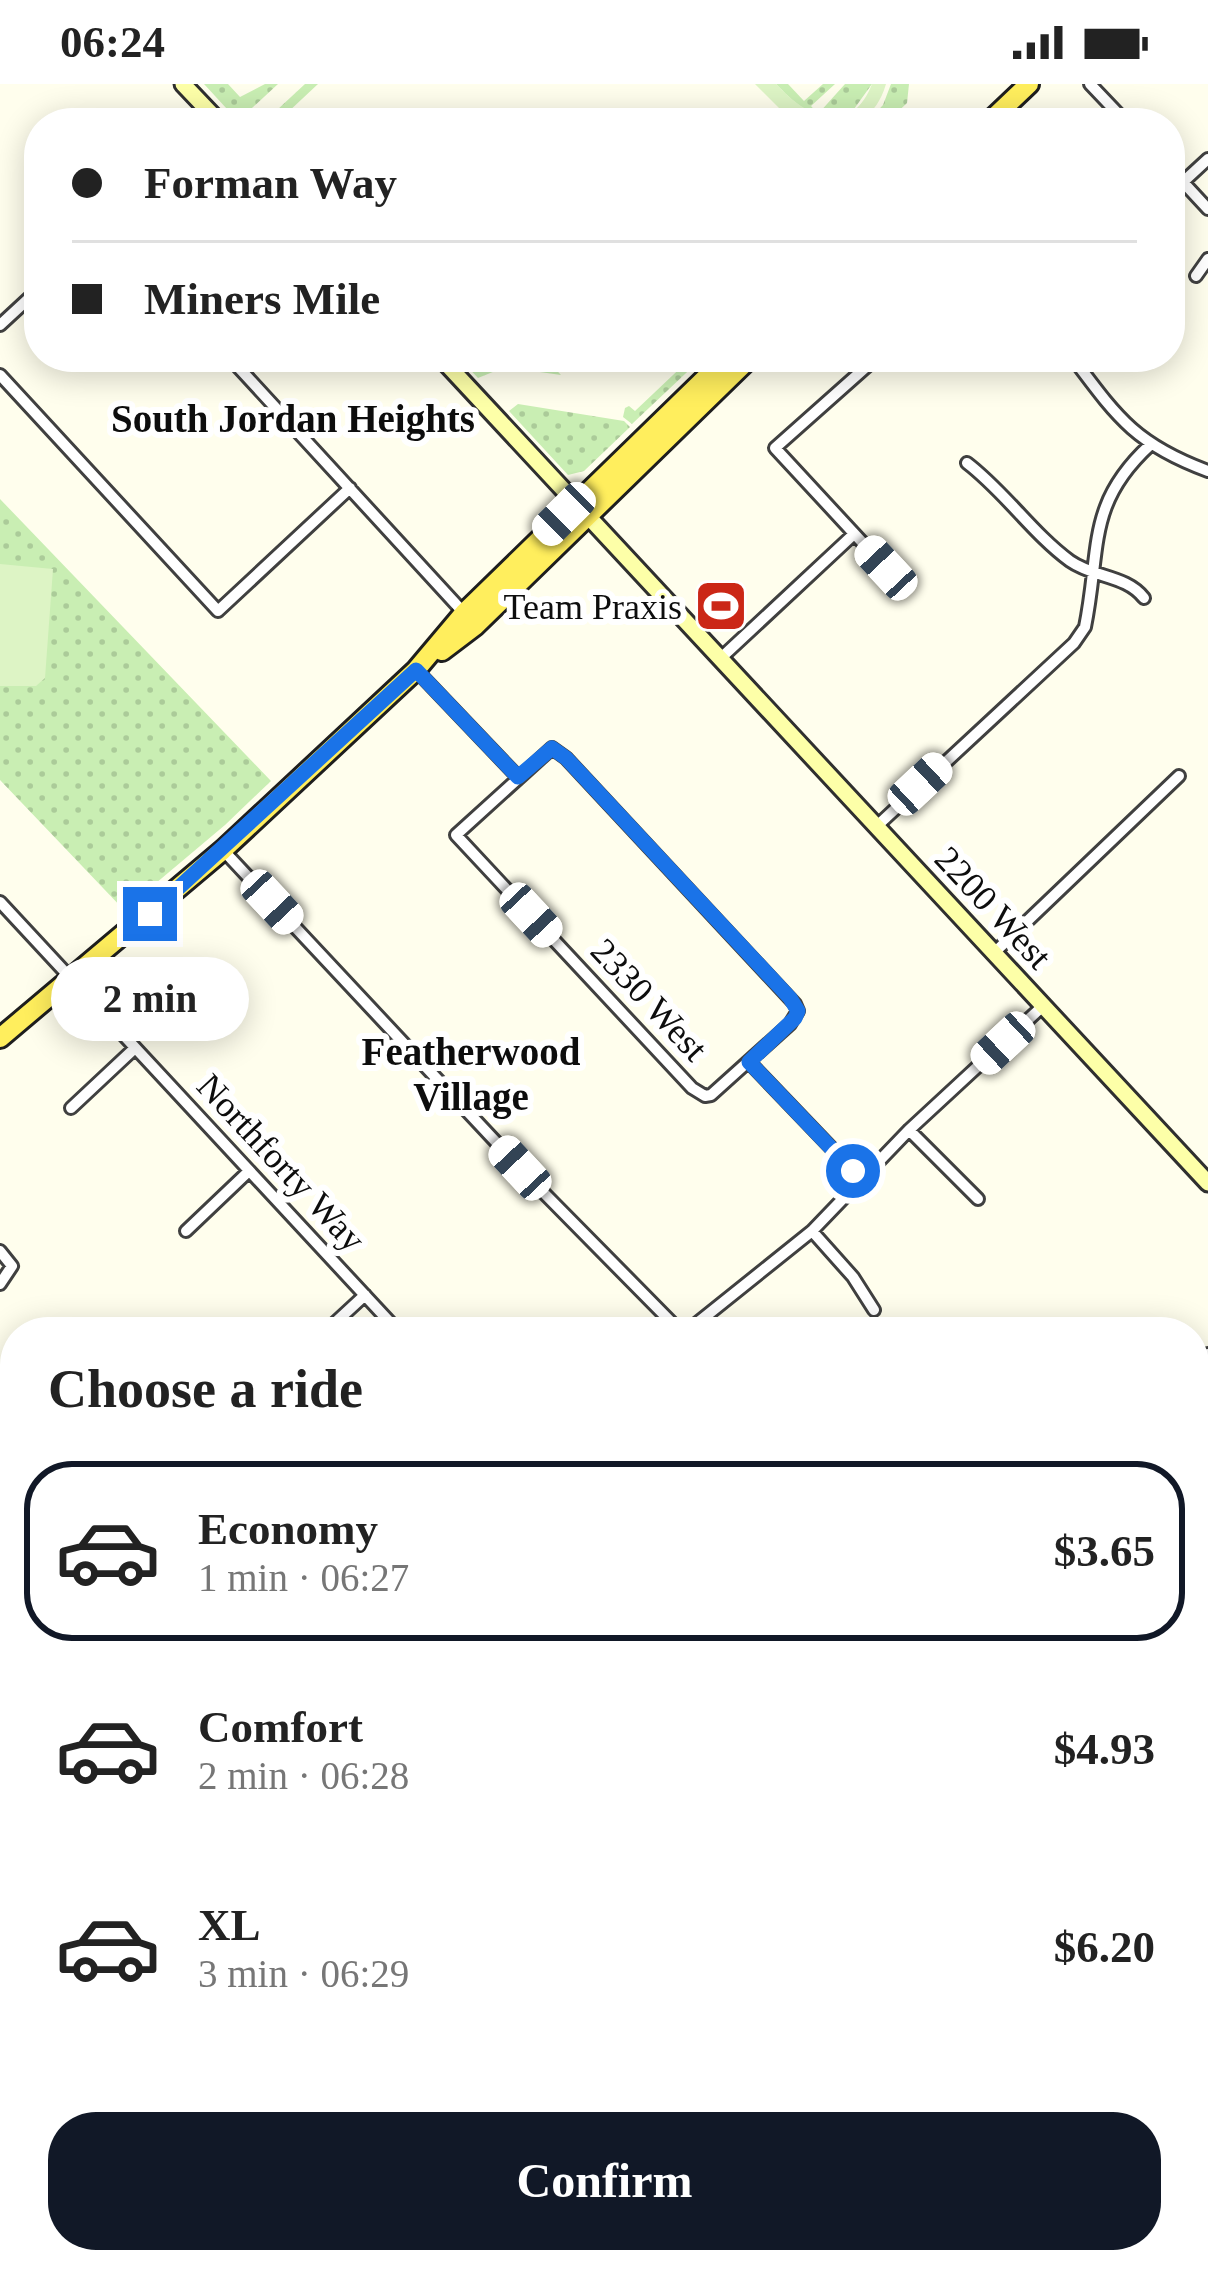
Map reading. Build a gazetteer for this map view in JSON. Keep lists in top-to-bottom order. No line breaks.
{"streets":{"street":["2200 West","2330 West","Northforty Way"]},"districts":["South Jordan Heights","Featherwood Village"],"places":{"sports":["Team Praxis"]},"page":{"status":"06:24","banner":["Forman Way","Miners Mile"],"bubble":"2 min","heading":"Choose a ride","list":[{"name":"Economy","note":"1 min · 06:27","value":"$3.65"},{"name":"Comfort","note":"2 min · 06:28","value":"$4.93"},{"name":"XL","note":"3 min · 06:29","value":"$6.20"}],"buttons":"Confirm"}}
